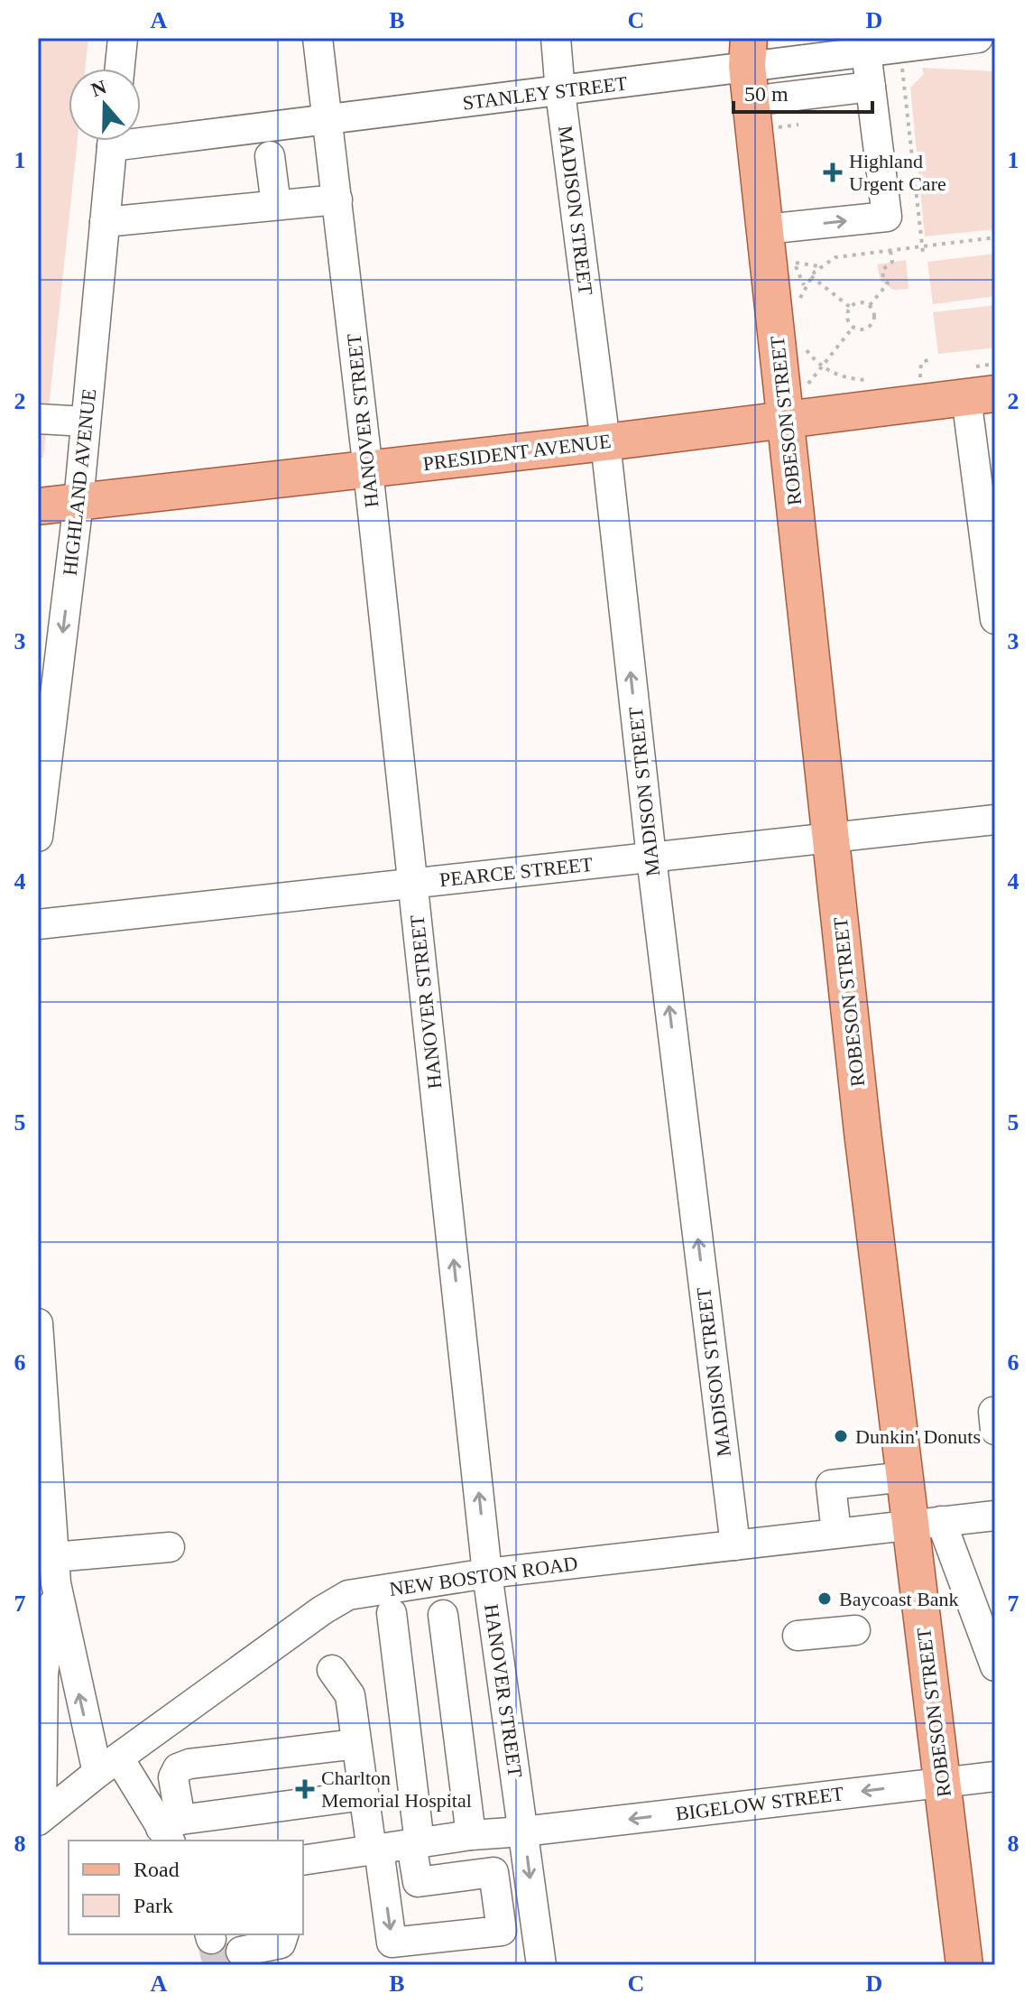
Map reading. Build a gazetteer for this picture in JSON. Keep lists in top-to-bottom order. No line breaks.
{"streets":{"main road":["ROBESON STREET","PRESIDENT AVENUE"],"street":["STANLEY STREET","MADISON STREET","HANOVER STREET","HIGHLAND AVENUE","PEARCE STREET","NEW BOSTON ROAD","BIGELOW STREET"]},"crossings":[["STANLEY STREET","MADISON STREET"],["STANLEY STREET","HANOVER STREET"],["STANLEY STREET","ROBESON STREET"],["MADISON STREET","PRESIDENT AVENUE"],["MADISON STREET","PEARCE STREET"],["MADISON STREET","NEW BOSTON ROAD"],["HANOVER STREET","PRESIDENT AVENUE"],["HANOVER STREET","PEARCE STREET"],["HANOVER STREET","NEW BOSTON ROAD"],["HANOVER STREET","BIGELOW STREET"],["ROBESON STREET","PRESIDENT AVENUE"],["ROBESON STREET","PEARCE STREET"],["ROBESON STREET","NEW BOSTON ROAD"],["ROBESON STREET","BIGELOW STREET"],["PRESIDENT AVENUE","HIGHLAND AVENUE"]],"one_way":["MADISON STREET","HIGHLAND AVENUE","BIGELOW STREET"],"places":{"health":["Highland Urgent Care","Charlton Memorial Hospital"],"other":["Dunkin' Donuts","Baycoast Bank"]},"legend":["Road","Park"],"scale_bar":"50 m","north":"top","grid":{"columns":["A","B","C","D"],"rows":["1","2","3","4","5","6","7","8"]}}
